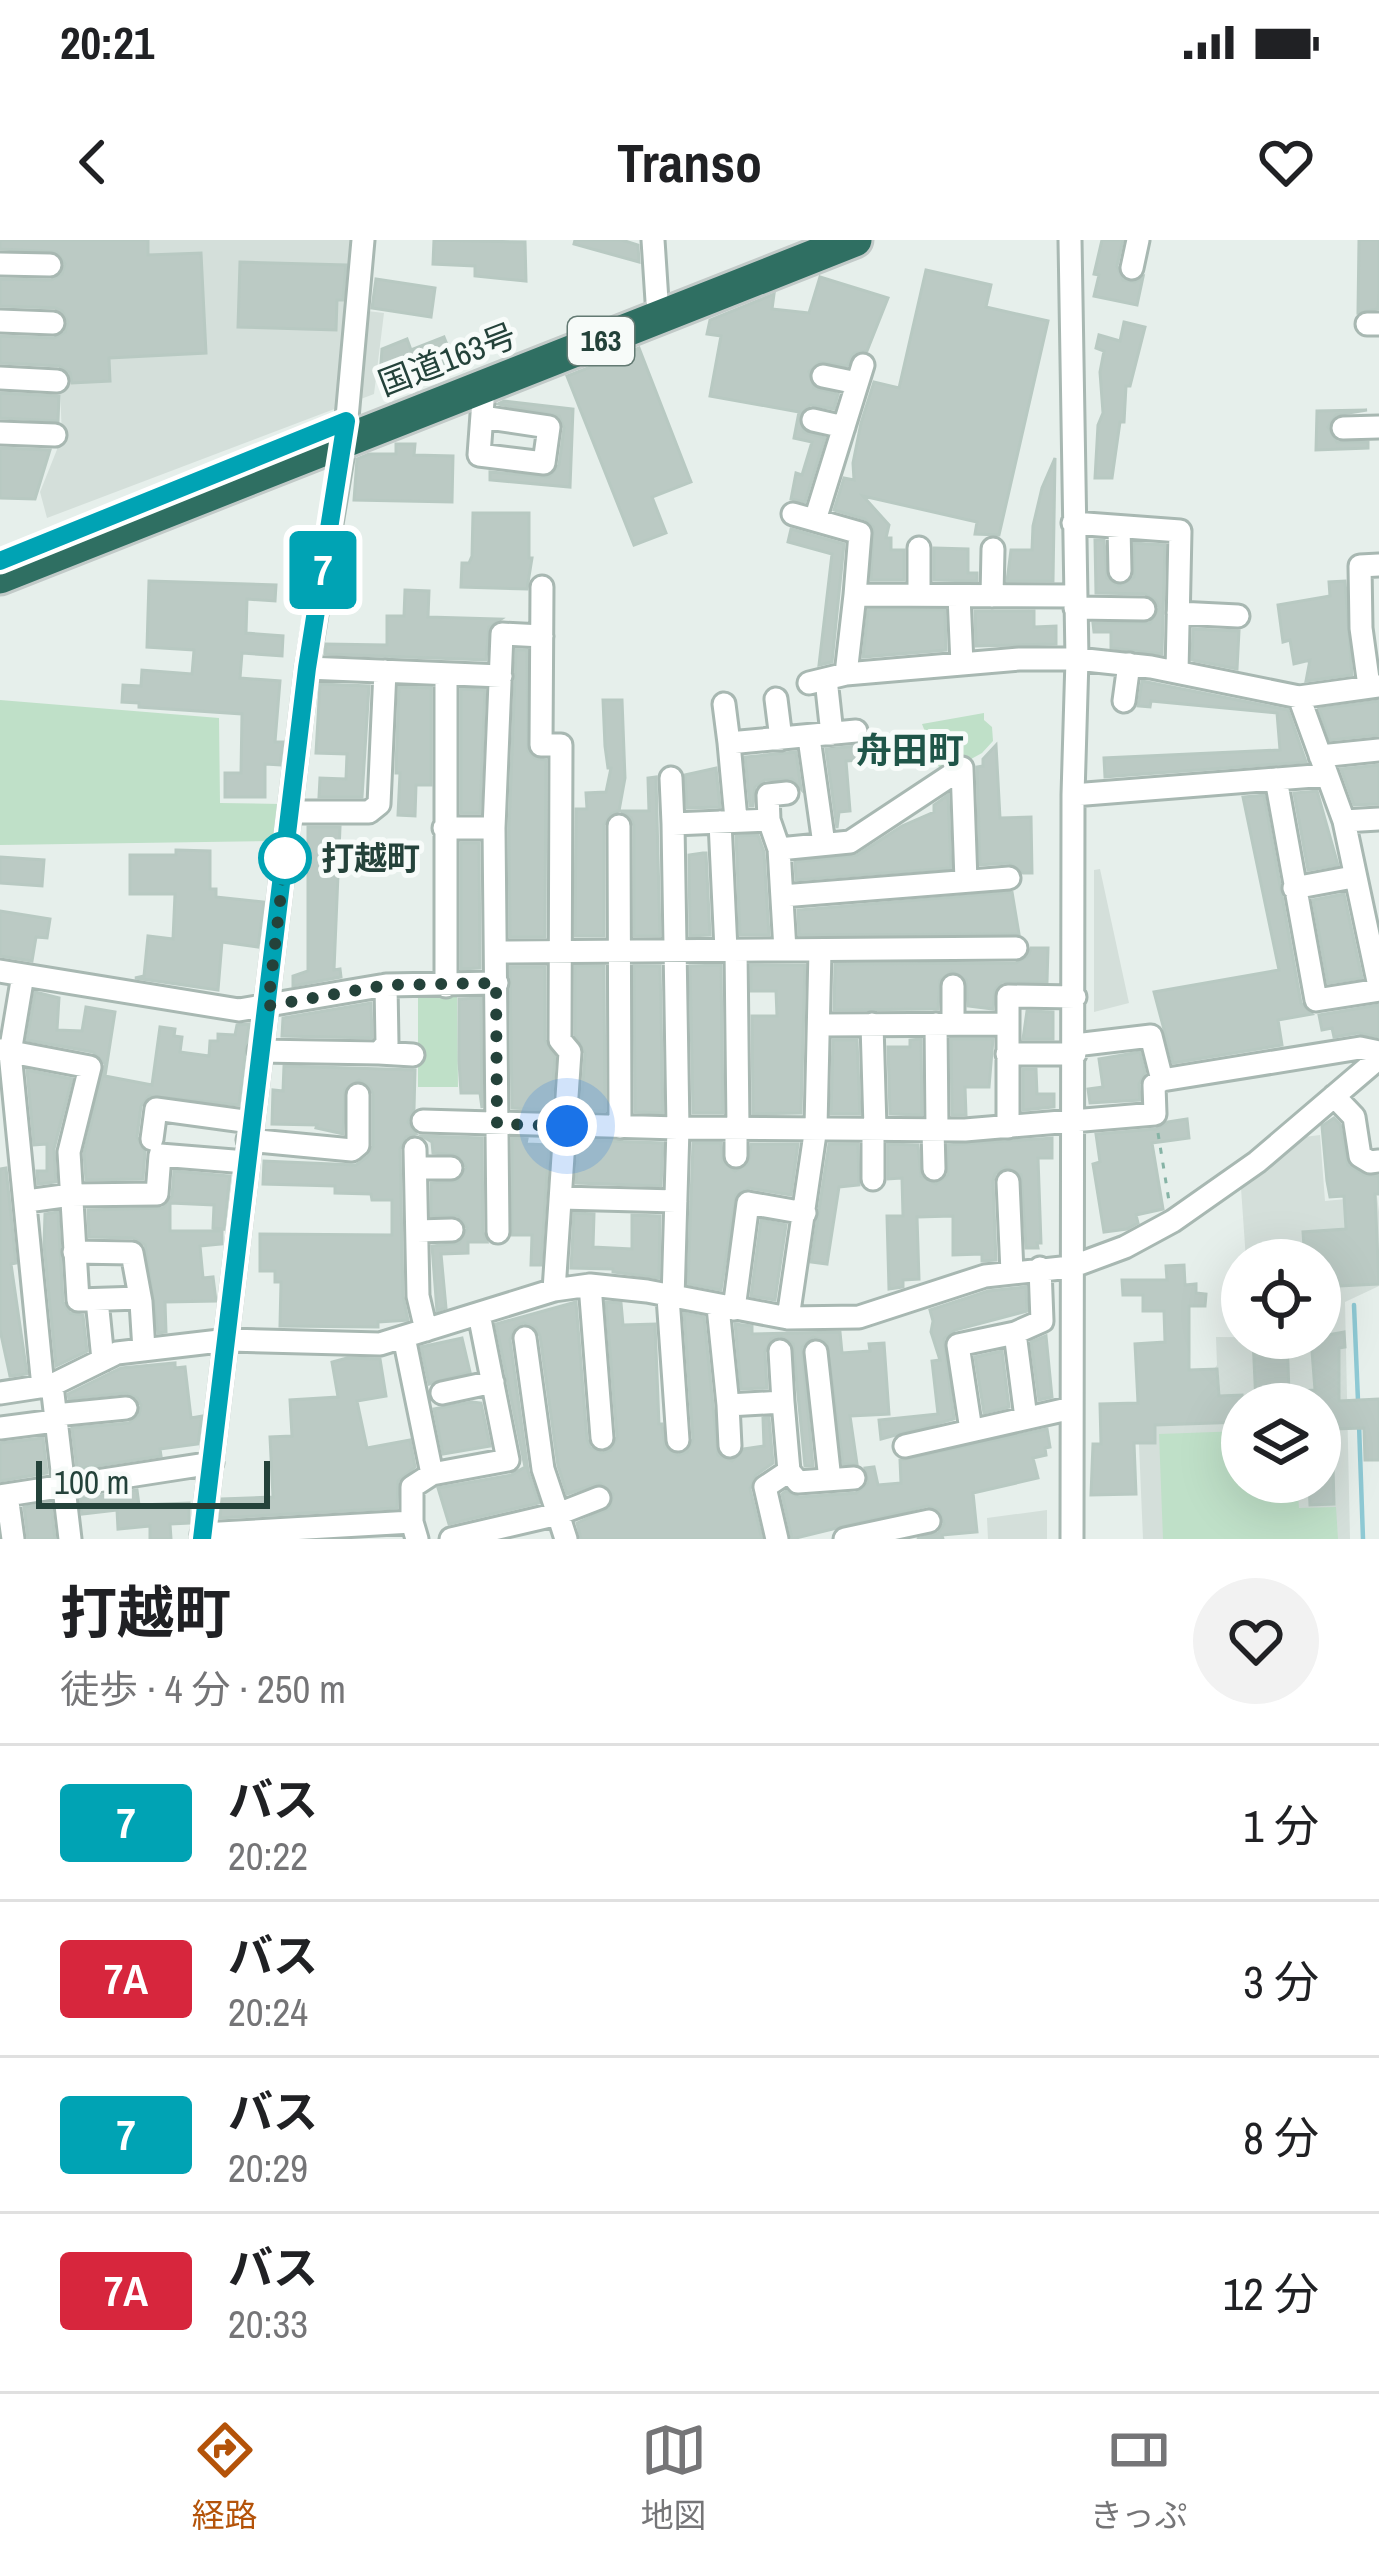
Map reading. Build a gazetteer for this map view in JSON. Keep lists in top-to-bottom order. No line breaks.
{"streets":{"highway":["163","国道163号"]},"districts":["舟田町"],"places":["打越町"],"lines":["bus line 7"],"scale_bar":"100 m","page":{"status":"20:21","header":"Transo","on_map":"7","scale":"100 m","heading":["打越町","徒歩 · 4 分 · 250 m"],"list":[{"mark":"7","name":"バス","note":"20:22","value":"1 分"},{"mark":"7A","name":"バス","note":"20:24","value":"3 分"},{"mark":"7","name":"バス","note":"20:29","value":"8 分"},{"mark":"7A","name":"バス","note":"20:33","value":"12 分"}],"tabs":["経路","地図","きっぷ"]}}
